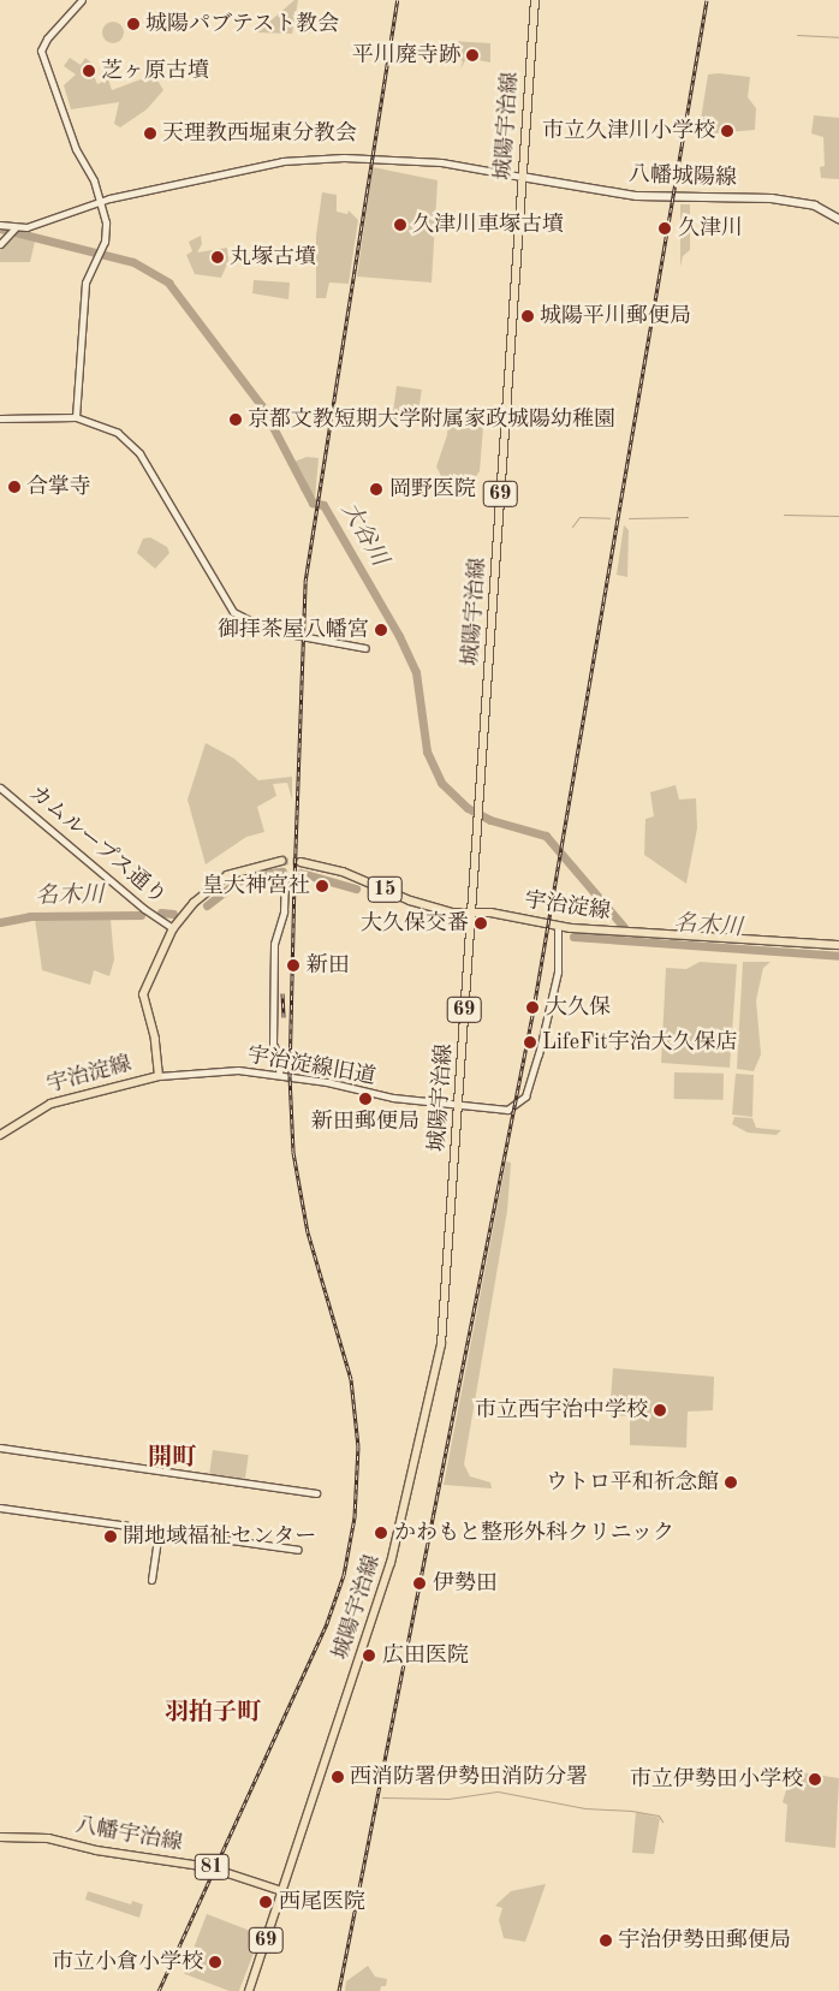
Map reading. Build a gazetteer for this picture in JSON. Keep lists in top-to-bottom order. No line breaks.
{"streets":{"main road":["城陽宇治線","八幡城陽線","69","15","宇治淀線","八幡宇治線","81"],"street":["カムループス通り","宇治淀線旧道"]},"crossings":[["城陽宇治線","八幡城陽線"],["城陽宇治線","宇治淀線"],["城陽宇治線","宇治淀線旧道"],["城陽宇治線","八幡宇治線"],["カムループス通り","宇治淀線"],["宇治淀線","宇治淀線旧道"]],"districts":["開町","羽拍子町"],"water":["大谷川","名木川"],"places":["城陽パブテスト教会","平川廃寺跡","芝ヶ原古墳","市立久津川小学校","天理教西堀東分教会","久津川車塚古墳","久津川","丸塚古墳","城陽平川郵便局","京都文教短期大学附属家政城陽幼稚園","合掌寺","岡野医院","御拝茶屋八幡宮","皇大神宮社","大久保交番","新田","大久保","LifeFit宇治大久保店","新田郵便局","市立西宇治中学校","ウトロ平和祈念館","かわもと整形外科クリニック","開地域福祉センター","伊勢田","広田医院","西消防署伊勢田消防分署","市立伊勢田小学校","西尾医院","宇治伊勢田郵便局","市立小倉小学校"]}
